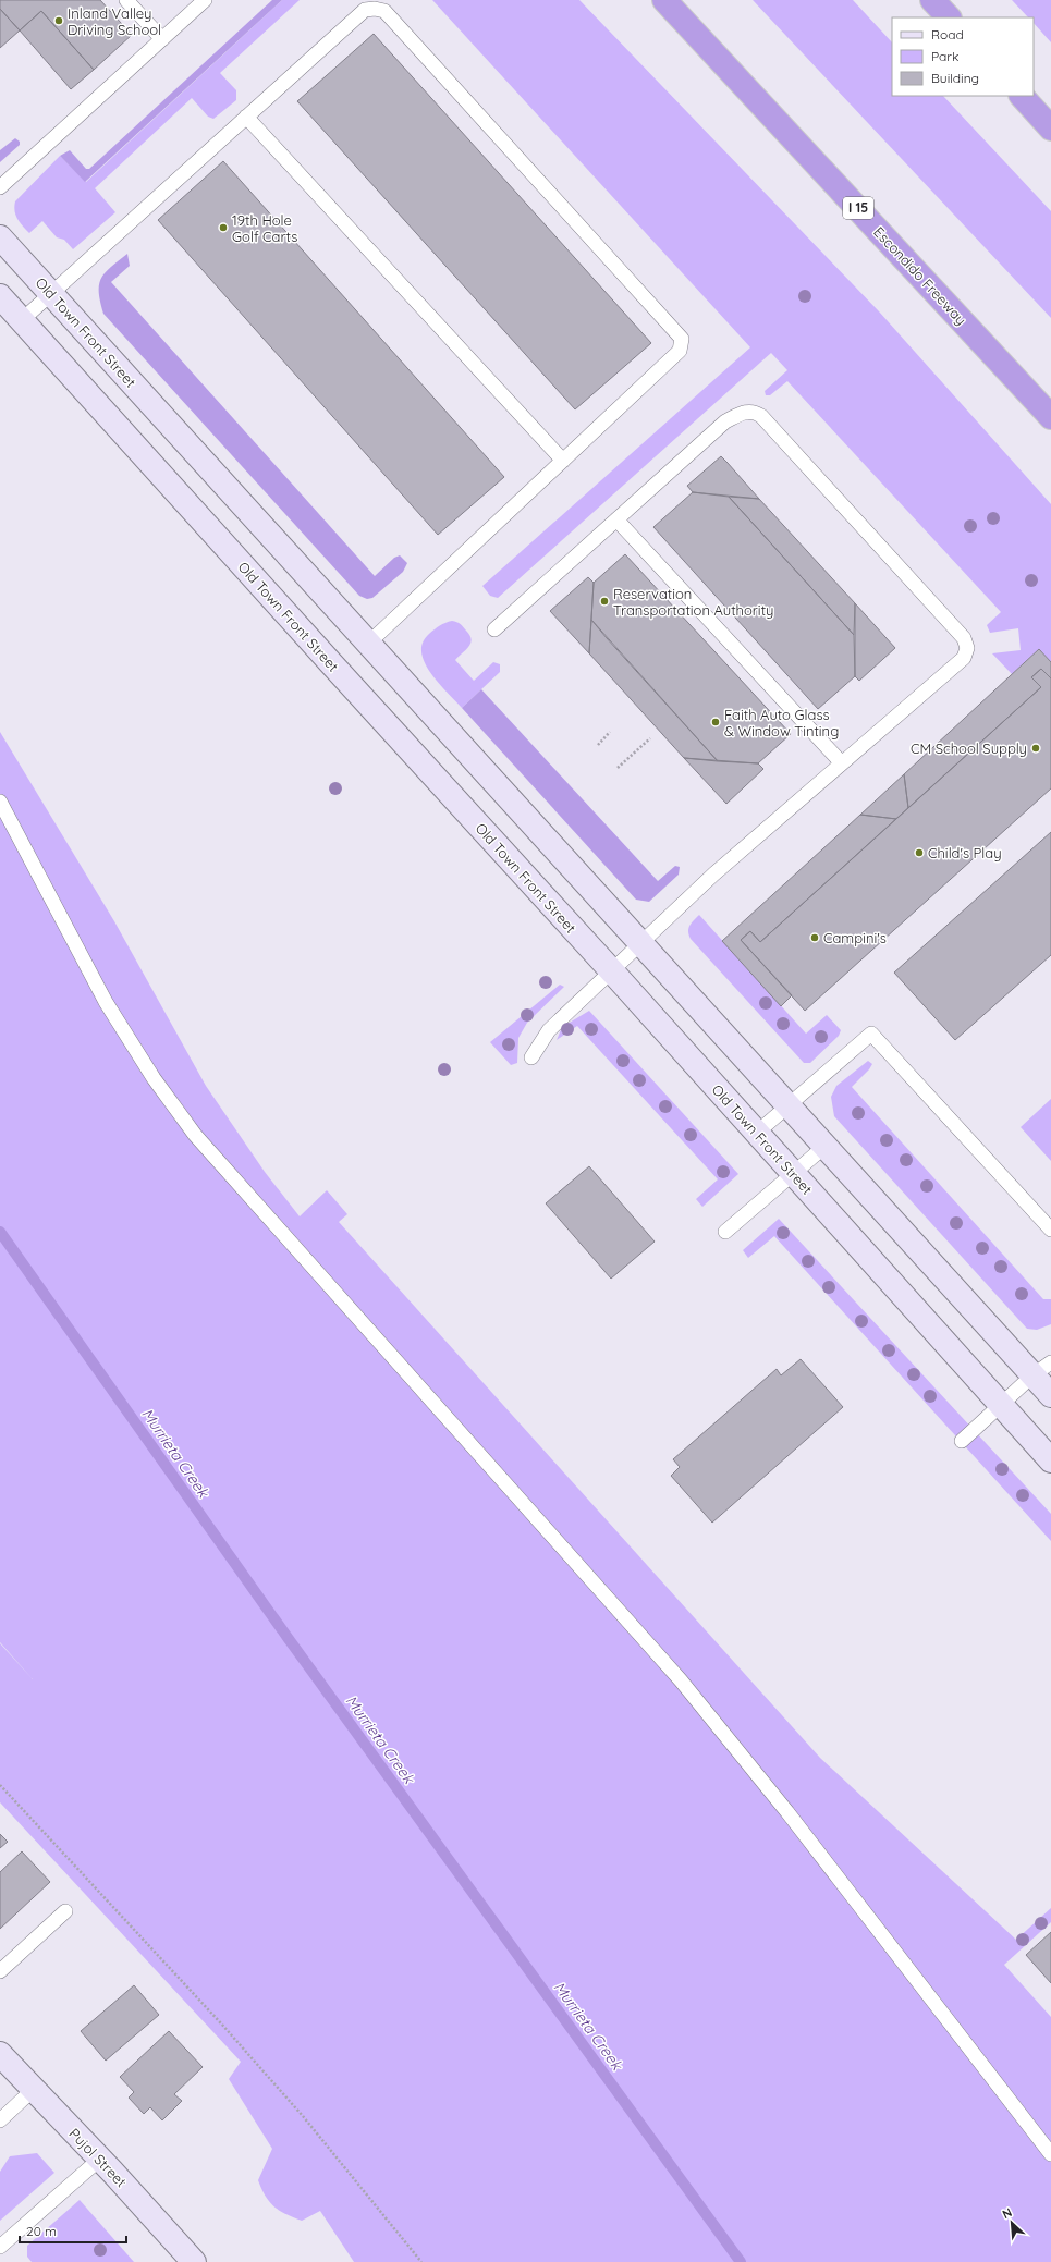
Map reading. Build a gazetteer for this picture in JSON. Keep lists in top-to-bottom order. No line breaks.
{"streets":{"highway":["I 15","Escondido Freeway"],"main road":["Old Town Front Street","Pujol Street"]},"water":["Murrieta Creek"],"places":["Inland Valley Driving School","19th Hole Golf Carts","Reservation Transportation Authority","Faith Auto Glass & Window Tinting","CM School Supply","Child's Play","Campini's"],"legend":["Road","Park","Building"],"scale_bar":"20 m","north":"top left"}
